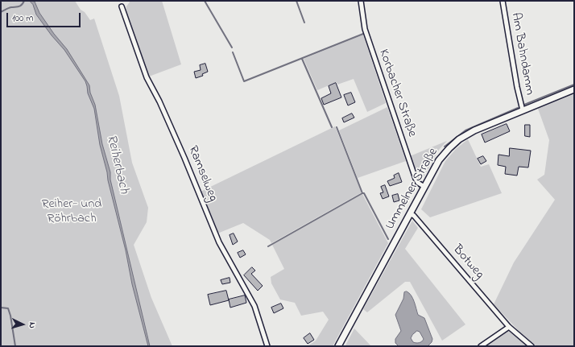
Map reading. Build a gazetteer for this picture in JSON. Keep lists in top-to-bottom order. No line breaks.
{"streets":{"main road":["Ummelner Straße"],"street":["Am Bahndamm","Korbacher Straße","Ramselweg","Botweg"]},"crossings":[["Am Bahndamm","Ummelner Straße"],["Korbacher Straße","Ummelner Straße"],["Ummelner Straße","Botweg"]],"water":["Reiherbach"],"parks":["Reiher- und Röhrbach"],"scale_bar":"100 m","north":"right"}
